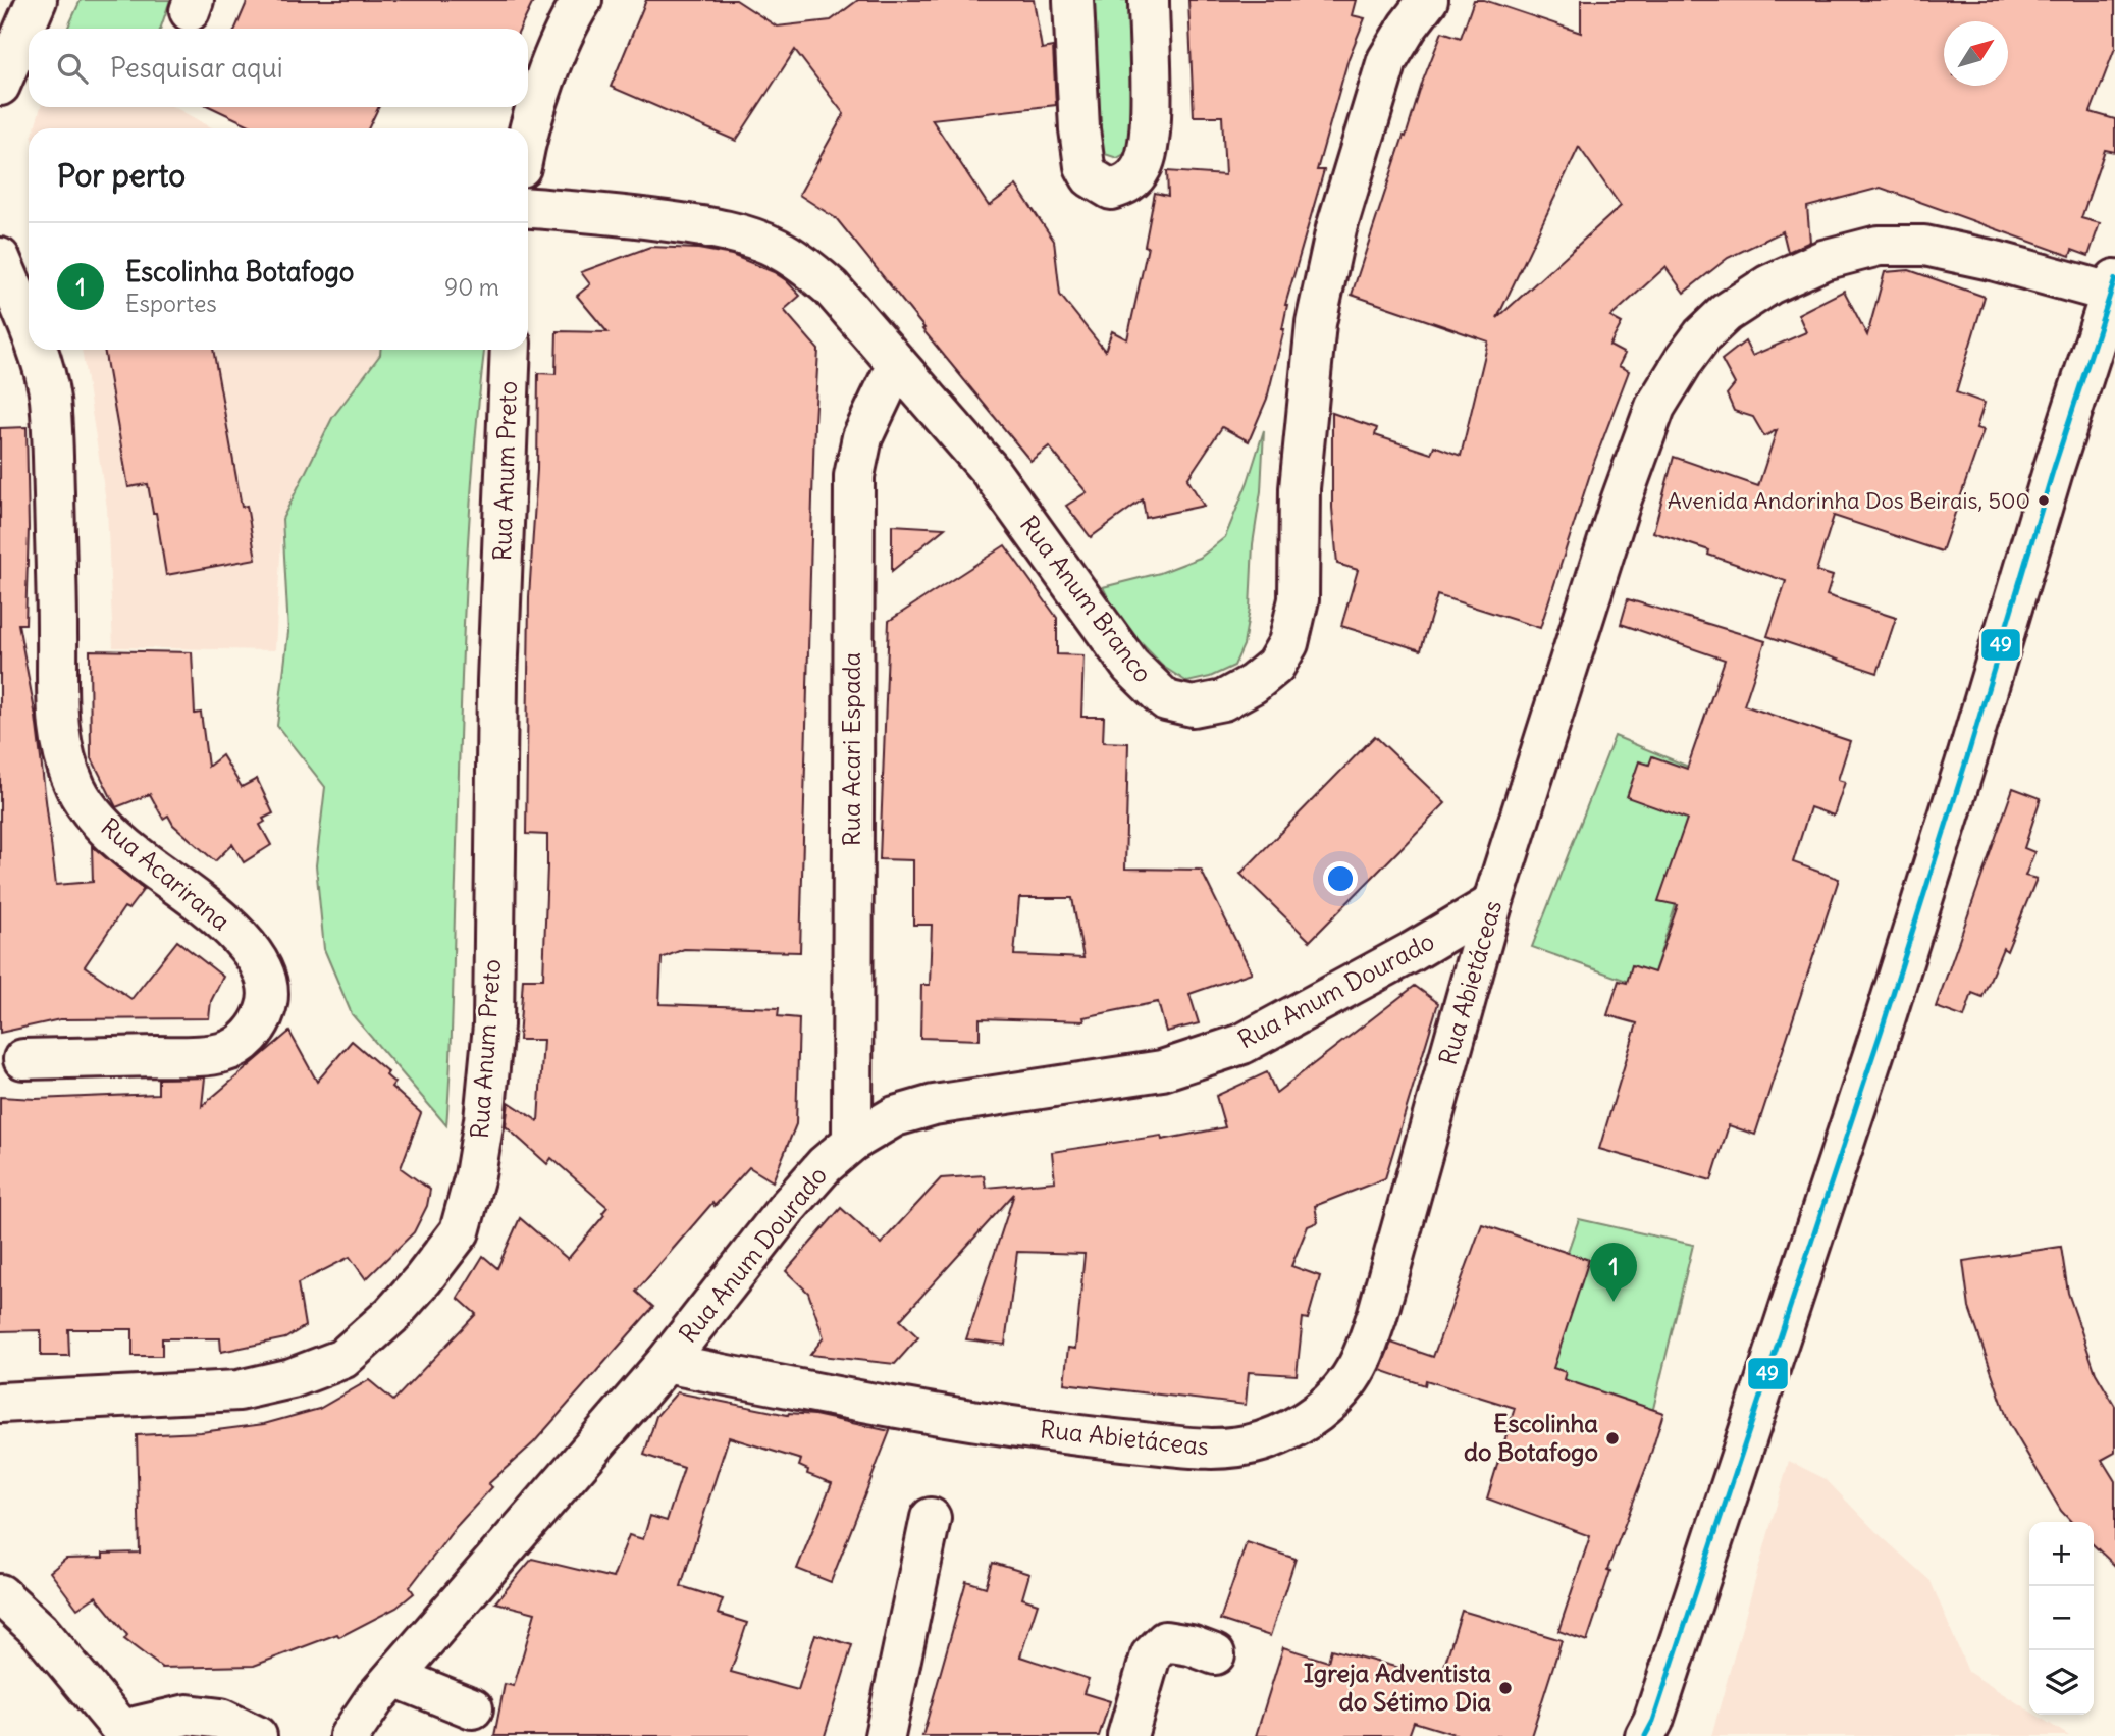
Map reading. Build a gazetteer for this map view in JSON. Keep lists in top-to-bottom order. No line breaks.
{"streets":{"street":["Rua Anum Preto","Rua Anum Branco","Rua Acari Espada","Rua Acarirana","Rua Abietáceas","Rua Anum Dourado"]},"crossings":[["Rua Anum Branco","Rua Acari Espada"],["Rua Acari Espada","Rua Anum Dourado"],["Rua Abietáceas","Rua Anum Dourado"]],"places":["Avenida Andorinha Dos Beirais, 500","Escolinha do Botafogo","Igreja Adventista do Sétimo Dia"],"lines":["transit line 49"],"north":"top right","page":{"search":"Pesquisar aqui","heading":"Por perto","list":[{"mark":"1","name":"Escolinha Botafogo","note":"Esportes","value":"90 m"}],"pins":"1","map_buttons":["+","−"]}}
